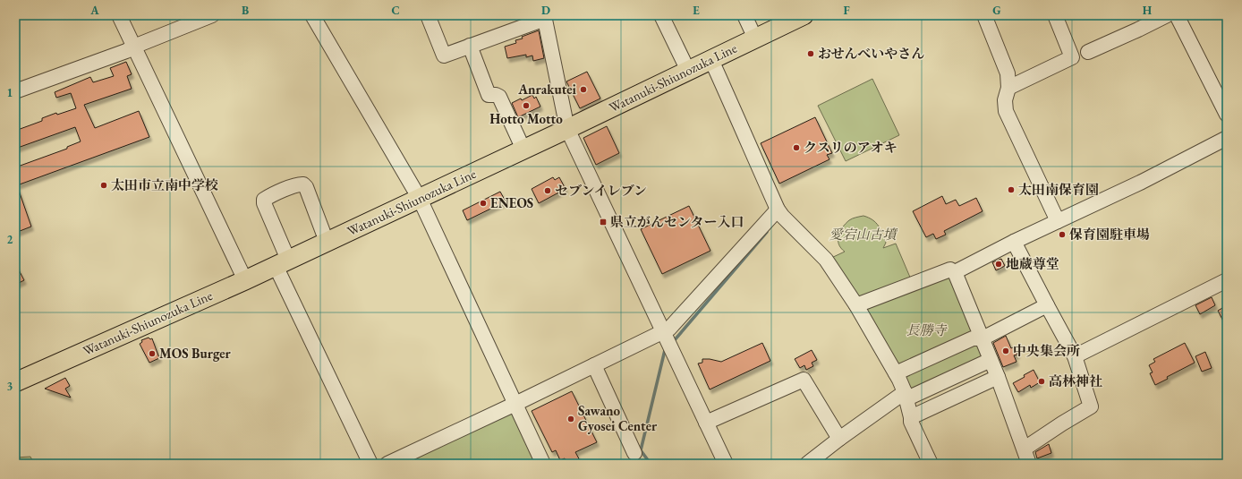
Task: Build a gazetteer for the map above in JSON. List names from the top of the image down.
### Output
{
  "streets": {
    "main road": ["Watanuki-Shiunozuka Line"]
  },
  "parks": ["愛宕山古墳", "長勝寺"],
  "places": {
    "other": [
      "おせんべいやさん",
      "Anrakutei",
      "Hotto Motto",
      "クスリのアオキ",
      "太田市立南中学校",
      "太田南保育園",
      "セブンイレブン",
      "ENEOS",
      "保育園駐車場",
      "地蔵尊堂",
      "中央集会所",
      "MOS Burger",
      "高林神社",
      "Sawano Gyosei Center"
    ],
    "transit": ["県立がんセンター入口"]
  },
  "grid": {
    "columns": [
      "A",
      "B",
      "C",
      "D",
      "E",
      "F",
      "G",
      "H"
    ],
    "rows": ["1", "2", "3"]
  }
}
